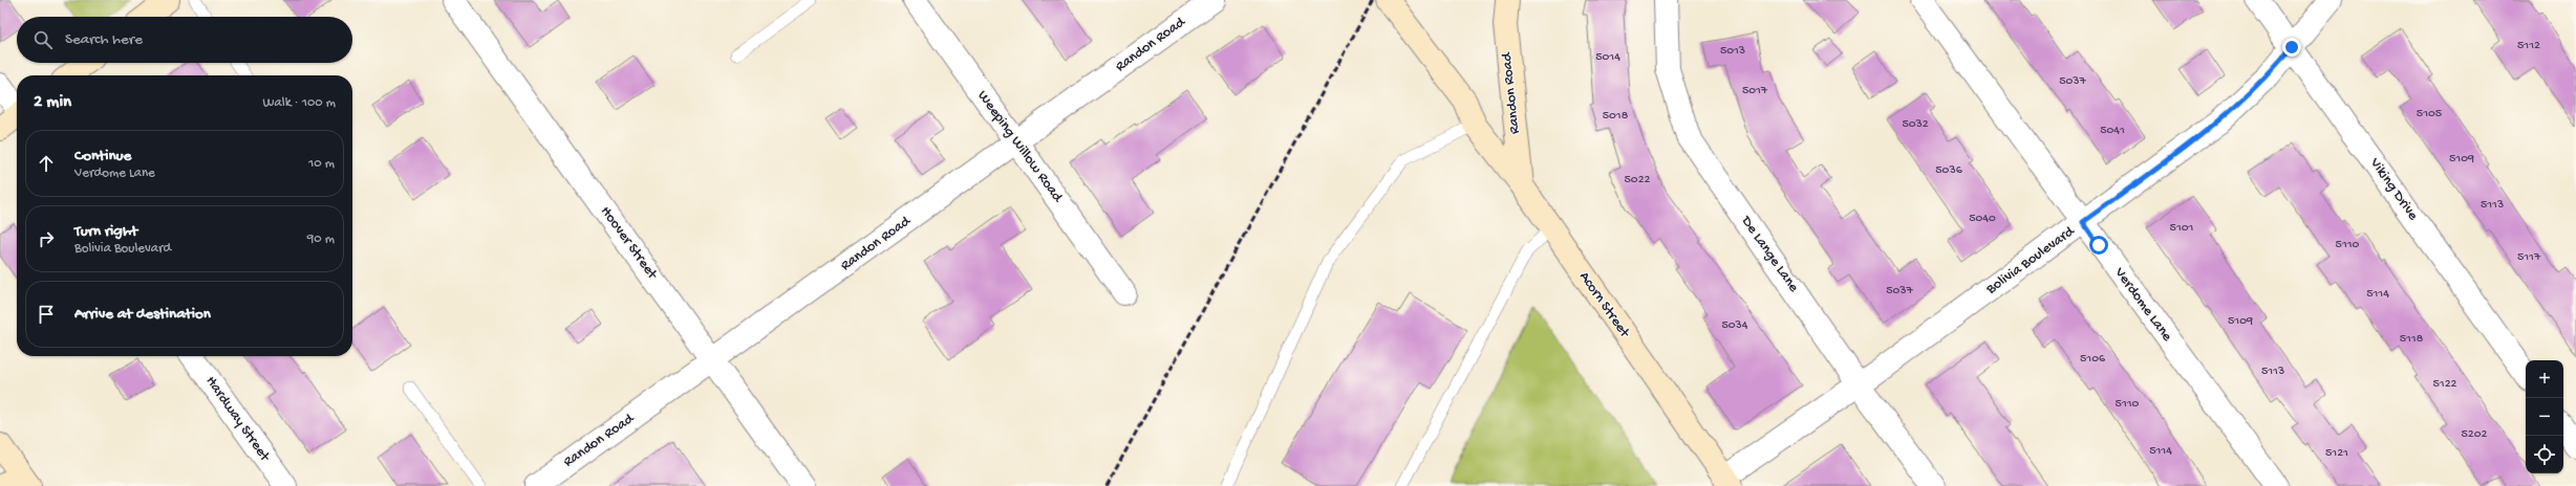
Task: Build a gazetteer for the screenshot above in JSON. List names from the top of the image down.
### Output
{
  "streets": {
    "street": [
      "Randon Road",
      "Weeping Willow Road",
      "Viking Drive",
      "Hoover Street",
      "De Lange Lane",
      "Bolivia Boulevard",
      "Acorn Street",
      "Verdome Lane",
      "Hardway Street"
    ]
  },
  "crossings": [
    ["Randon Road", "Weeping Willow Road"],
    ["Randon Road", "Hoover Street"],
    ["Randon Road", "Acorn Street"],
    ["Viking Drive", "Bolivia Boulevard"],
    ["De Lange Lane", "Bolivia Boulevard"],
    ["Bolivia Boulevard", "Acorn Street"],
    ["Bolivia Boulevard", "Verdome Lane"]
  ],
  "house_numbers": [
    "5112",
    "5013",
    "5014",
    "5037",
    "5017",
    "5105",
    "5018",
    "5032",
    "5041",
    "5109",
    "5036",
    "5022",
    "5113",
    "5040",
    "5101",
    "5110",
    "5117",
    "5037",
    "5114",
    "5109",
    "5034",
    "5118",
    "5106",
    "5113",
    "5122",
    "5110",
    "5202",
    "5114",
    "5121"
  ],
  "page": {
    "search": "Search here",
    "heading": ["2 min", "Walk · 100 m"],
    "list": [
      ["Continue", "Verdome Lane", "10 m"],
      ["Turn right", "Bolivia Boulevard", "90 m"],
      "Arrive at destination"
    ],
    "map_buttons": ["+", "−"]
  }
}
